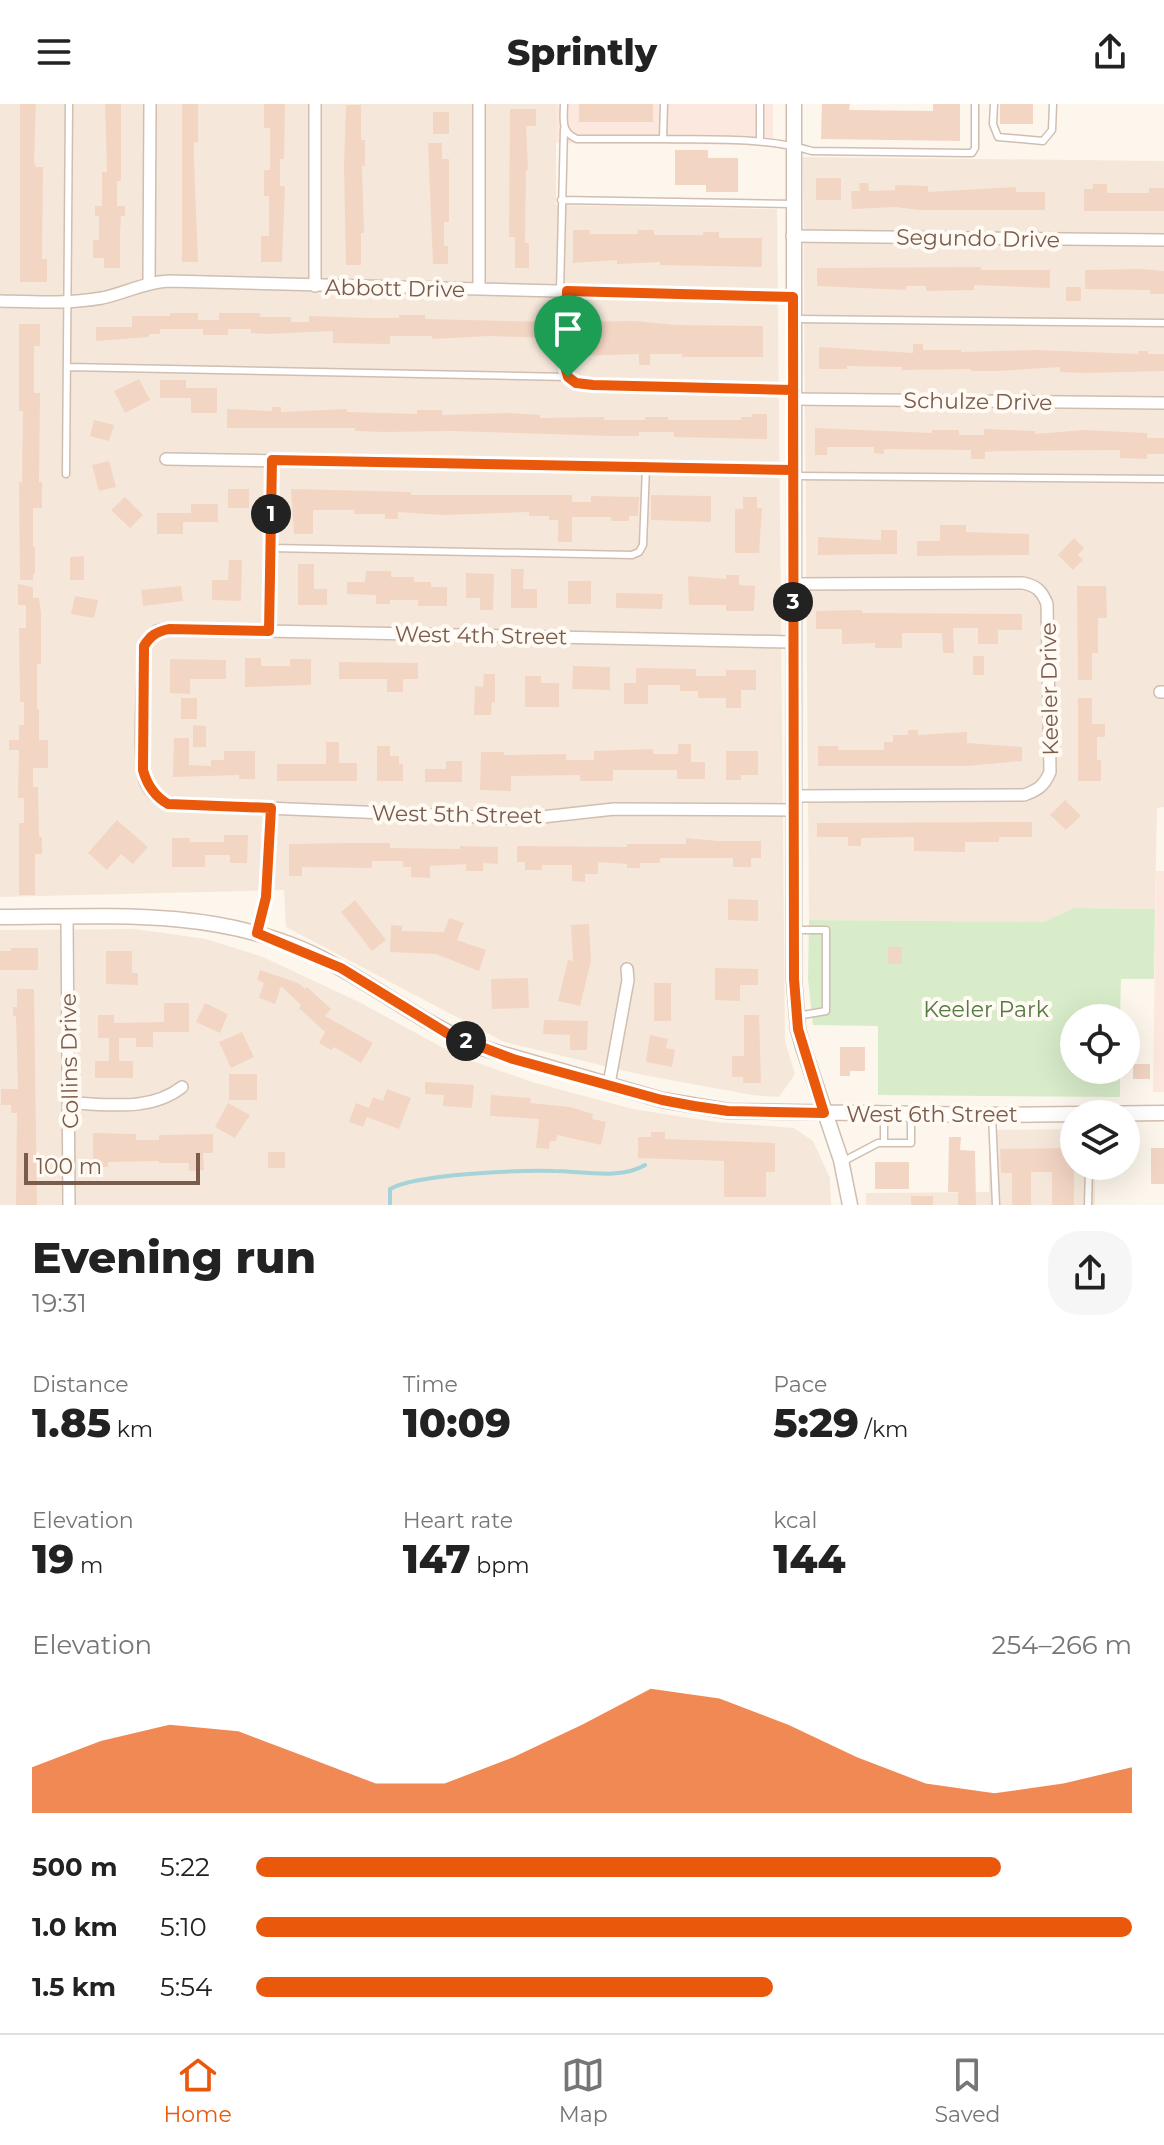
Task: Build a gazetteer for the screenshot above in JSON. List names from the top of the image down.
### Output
{
  "streets": {
    "street": [
      "Segundo Drive",
      "Abbott Drive",
      "Schulze Drive",
      "West 4th Street",
      "Keeler Drive",
      "West 5th Street",
      "Collins Drive",
      "West 6th Street"
    ]
  },
  "crossings": [
    ["West 4th Street", "West 5th Street"],
    ["Keeler Drive", "West 5th Street"]
  ],
  "parks": ["Keeler Park"],
  "scale_bar": "100 m",
  "page": {
    "header": "Sprintly",
    "pins": ["1", "3", "2"],
    "scale": "100 m",
    "heading": ["Evening run", "19:31"],
    "stats": [
      ["Distance", "1.85 km"],
      ["Time", "10:09"],
      ["Pace", "5:29 /km"],
      ["Elevation", "19 m"],
      ["Heart rate", "147 bpm"],
      ["kcal", "144"]
    ],
    "chart": ["Elevation", "254–266 m"],
    "list": [
      {
        "name": "500 m",
        "note": "5:22"
      },
      {
        "name": "1.0 km",
        "note": "5:10"
      },
      {
        "name": "1.5 km",
        "note": "5:54"
      }
    ],
    "tabs": ["Home", "Map", "Saved"]
  }
}
